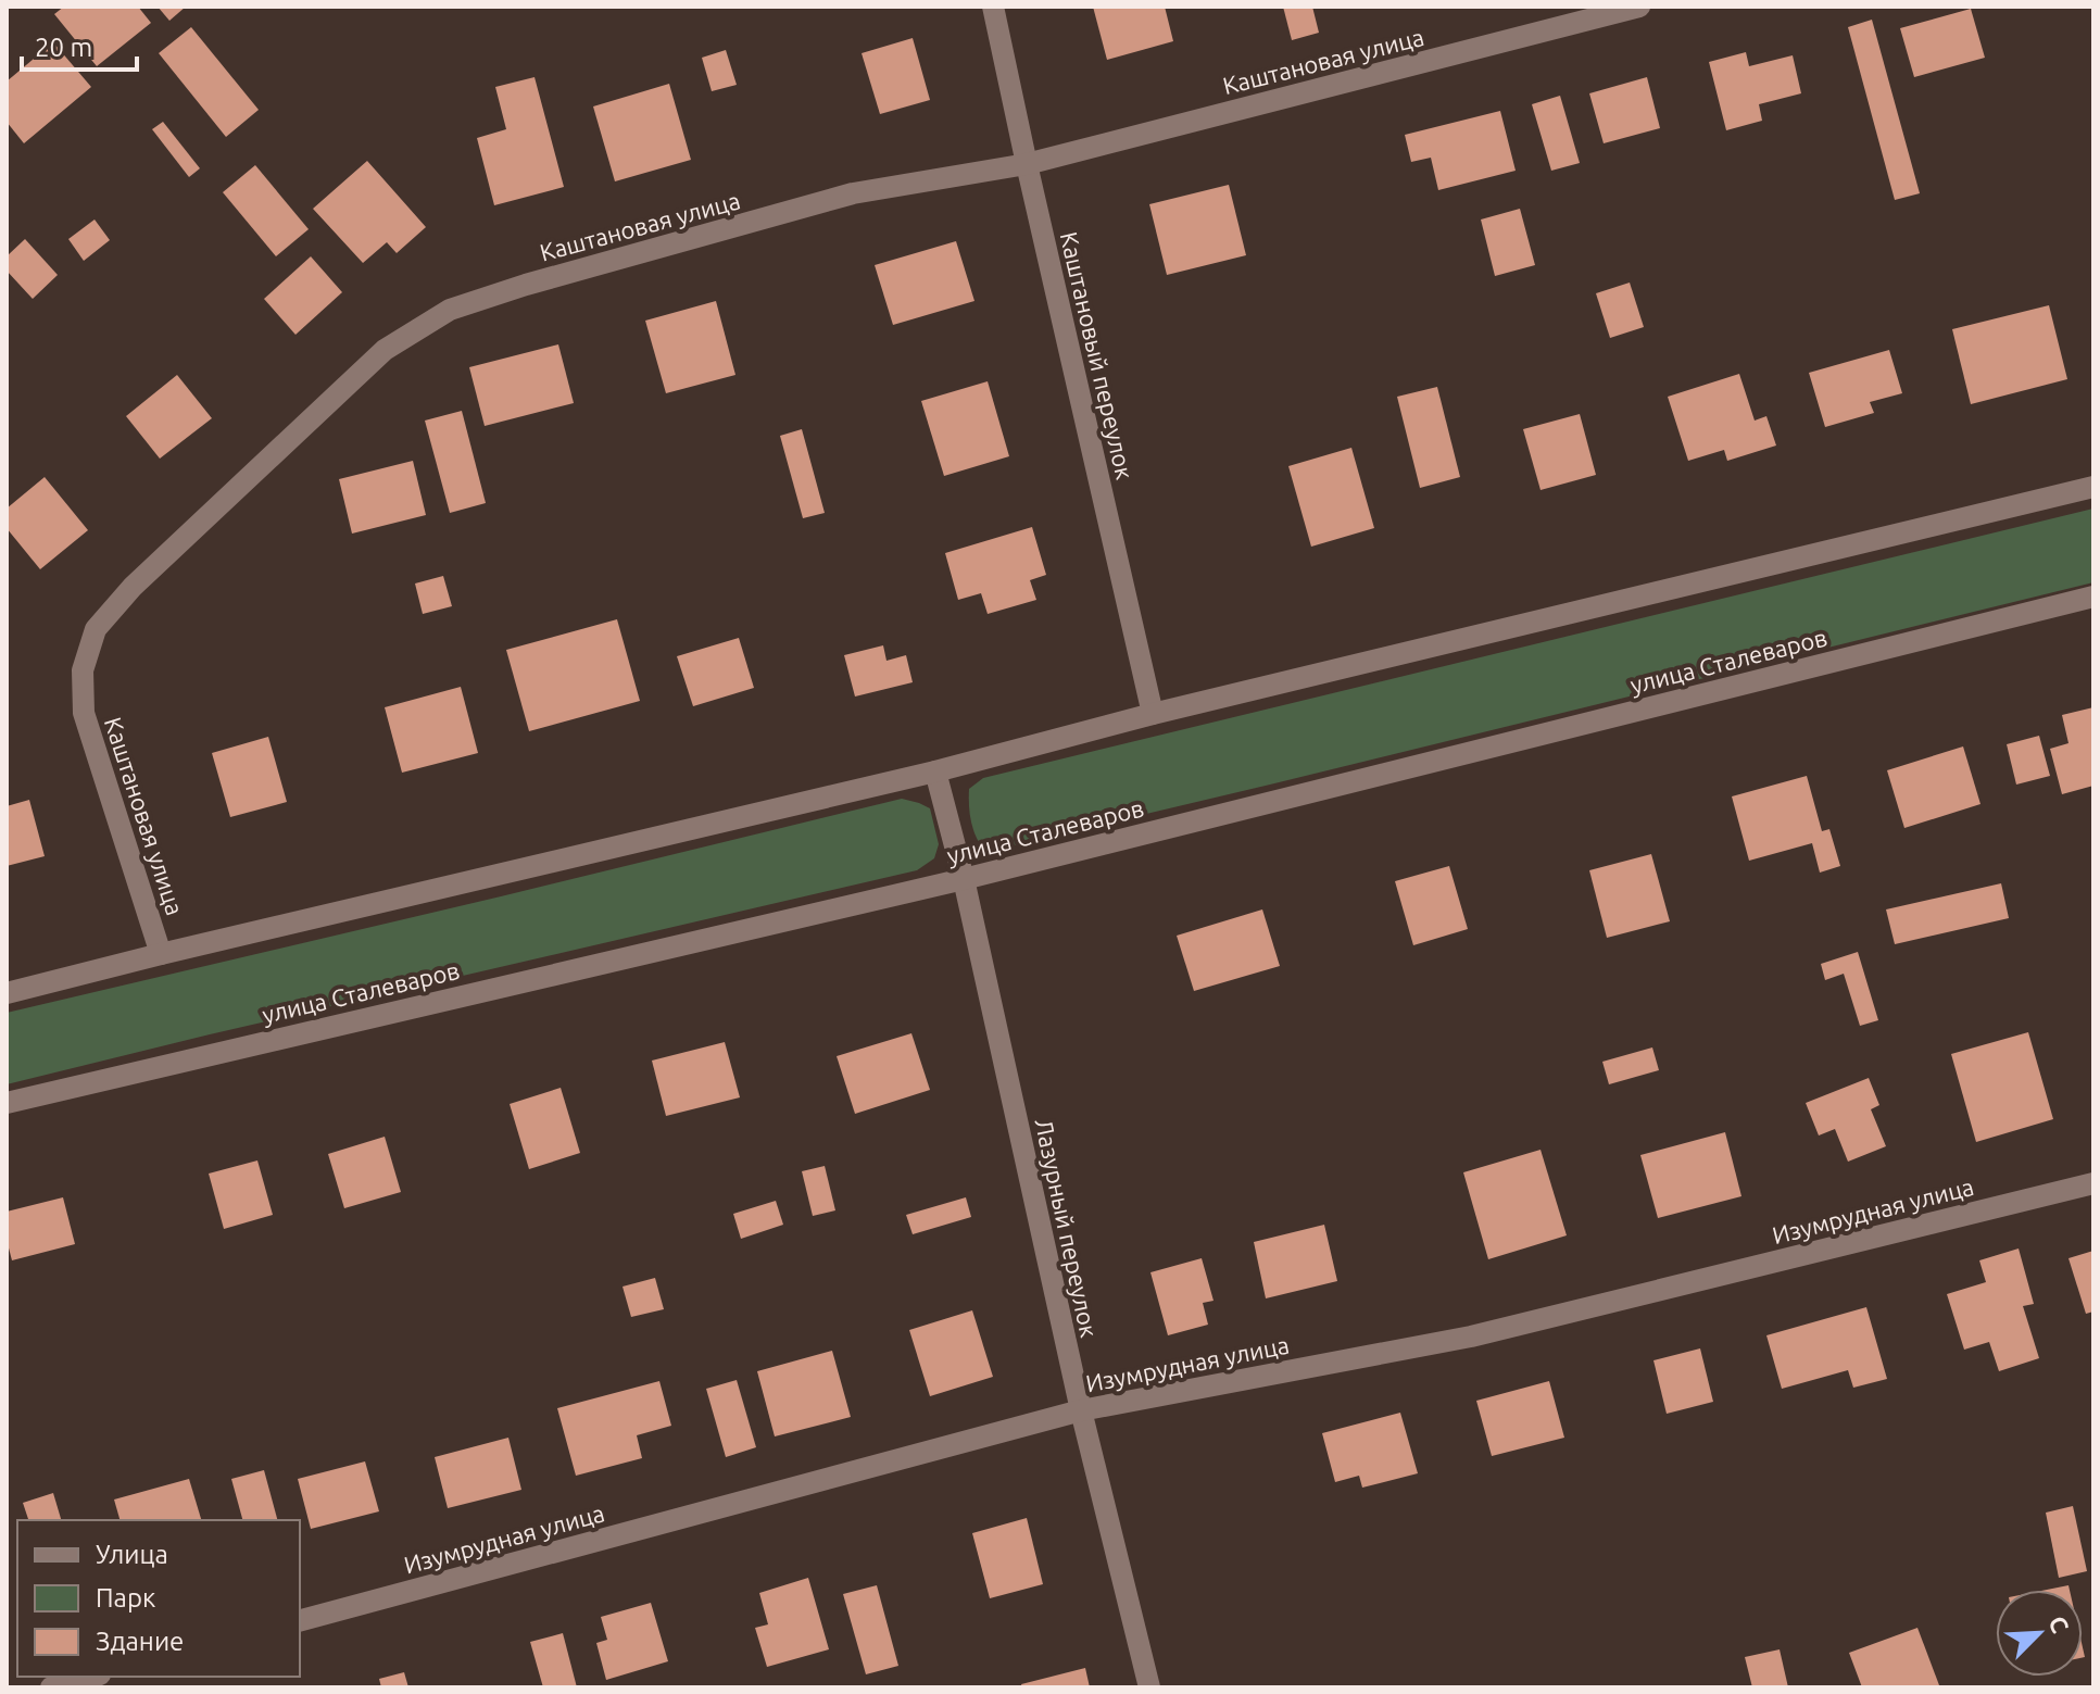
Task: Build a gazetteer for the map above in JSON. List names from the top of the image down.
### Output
{
  "streets": {
    "street": [
      "Каштановая улица",
      "Каштановый переулок",
      "улица Сталеваров",
      "Изумрудная улица",
      "Лазурный переулок"
    ]
  },
  "crossings": [
    ["Каштановая улица", "Каштановый переулок"],
    ["улица Сталеваров", "Лазурный переулок"],
    ["Изумрудная улица", "Лазурный переулок"]
  ],
  "legend": ["Улица", "Парк", "Здание"],
  "scale_bar": "20 m",
  "north": "top right"
}
